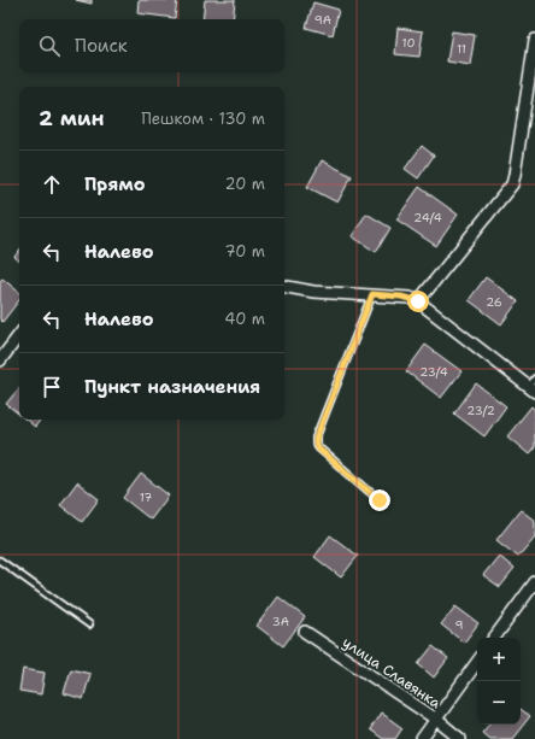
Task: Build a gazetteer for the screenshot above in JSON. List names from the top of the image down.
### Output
{
  "streets": {
    "street": ["улица Славянка"]
  },
  "house_numbers": [
    "9А",
    "10",
    "11",
    "24/4",
    "26",
    "23/4",
    "23/2",
    "17",
    "3А",
    "9"
  ],
  "page": {
    "search": "Поиск",
    "heading": ["2 мин", "Пешком · 130 m"],
    "list": [
      ["Прямо", "20 m"],
      ["Налево", "70 m"],
      ["Налево", "40 m"],
      "Пункт назначения"
    ],
    "map_buttons": ["+", "−"]
  }
}
